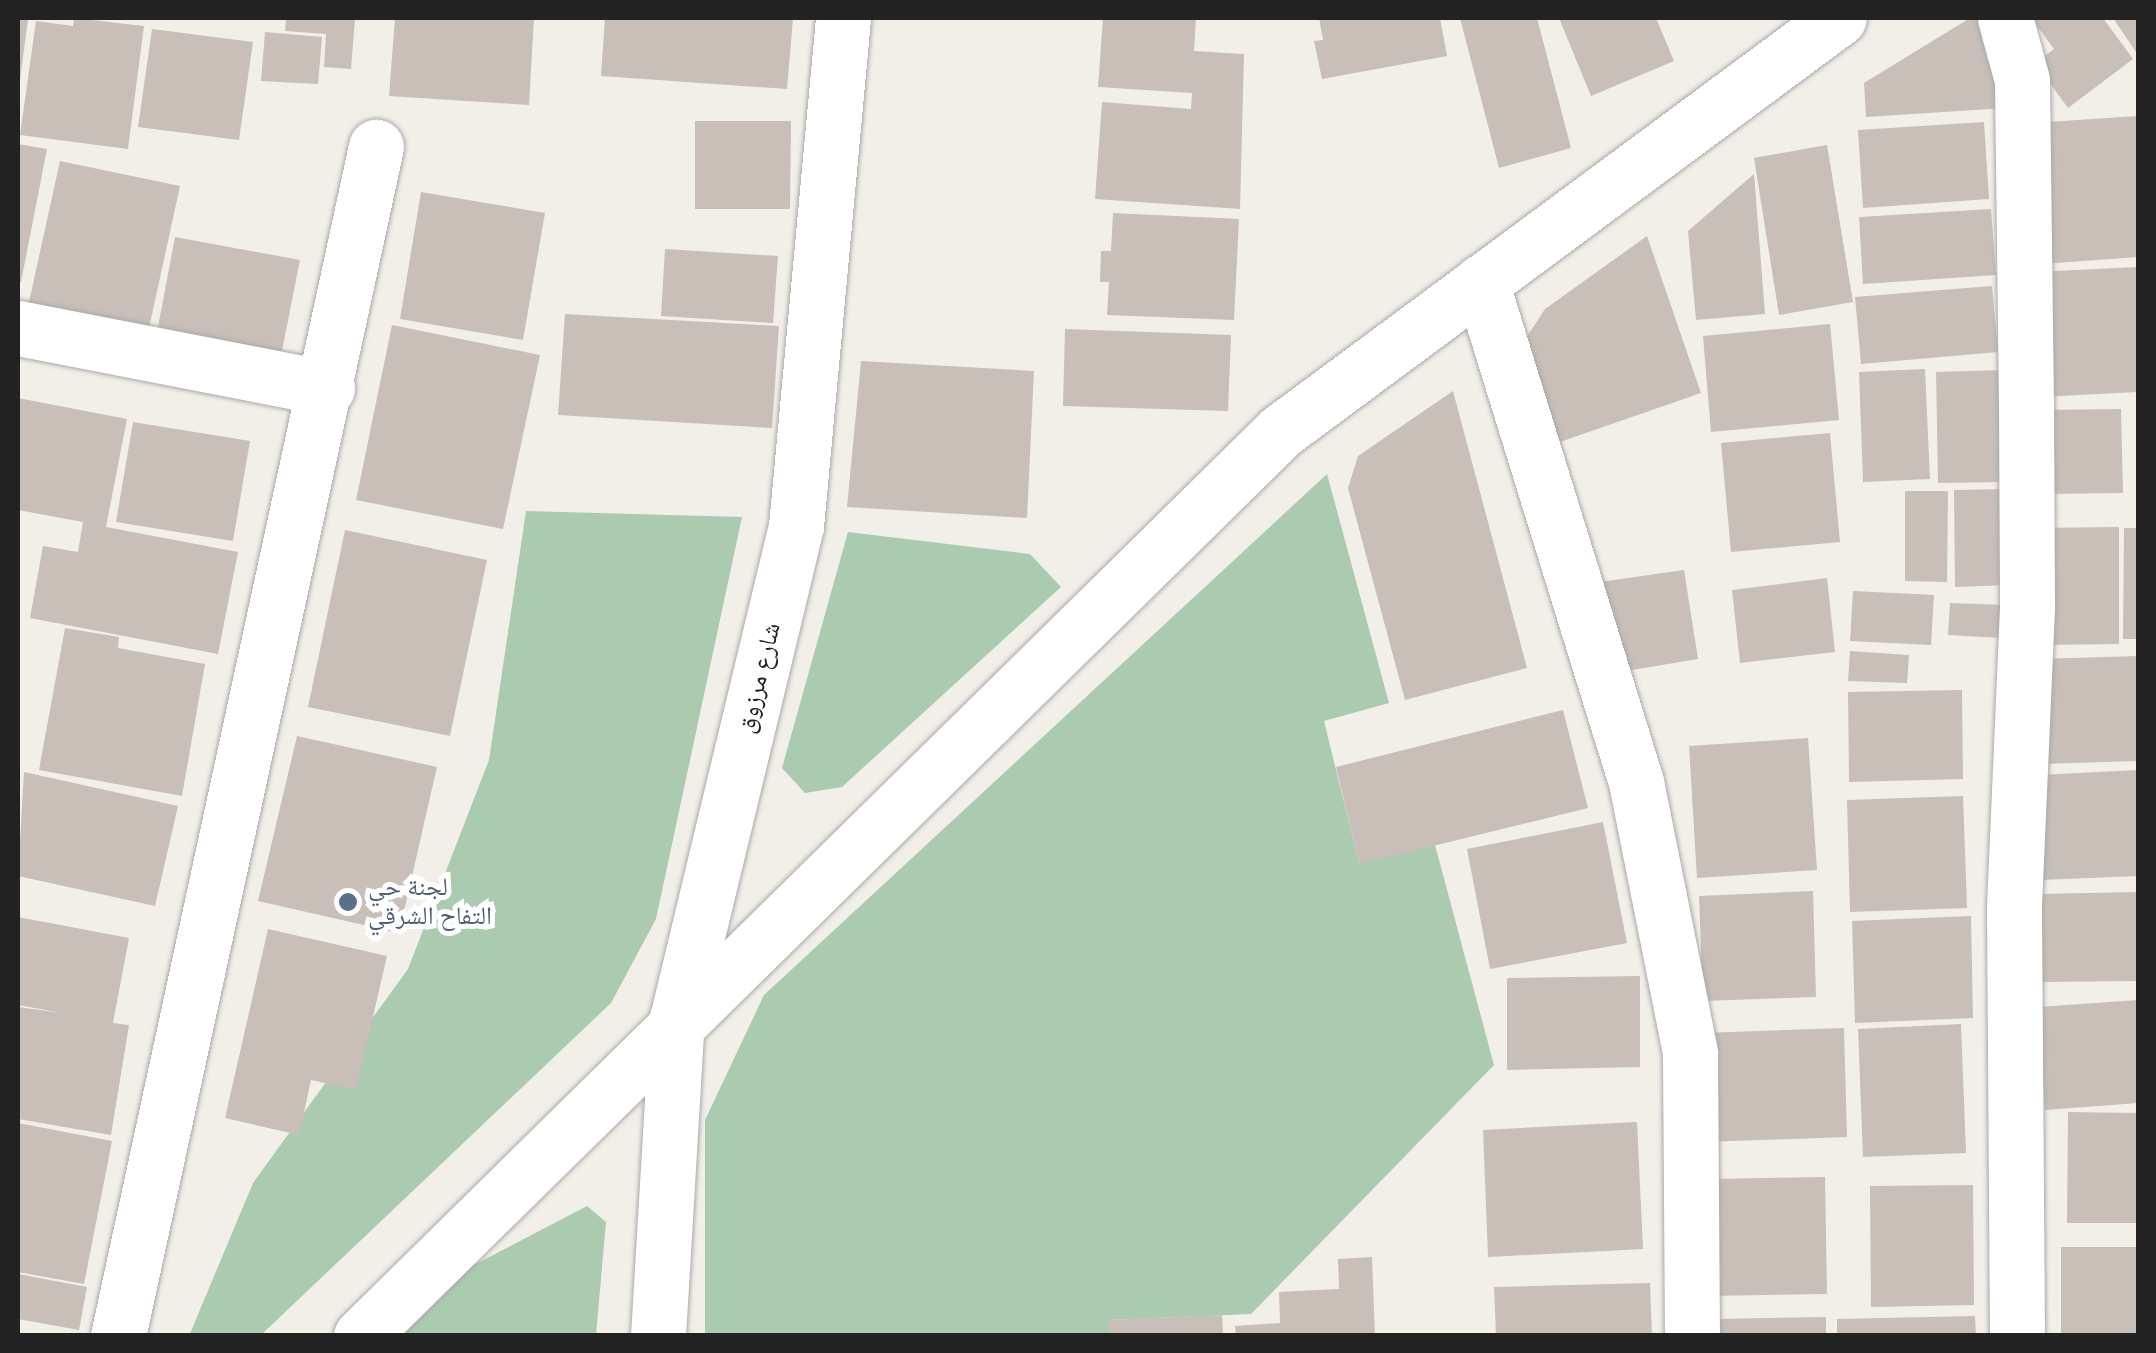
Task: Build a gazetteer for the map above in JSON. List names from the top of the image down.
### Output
{
  "streets": {
    "street": ["شارع مرزوق"]
  },
  "places": ["لجنة حي التفاح الشرقي"]
}
